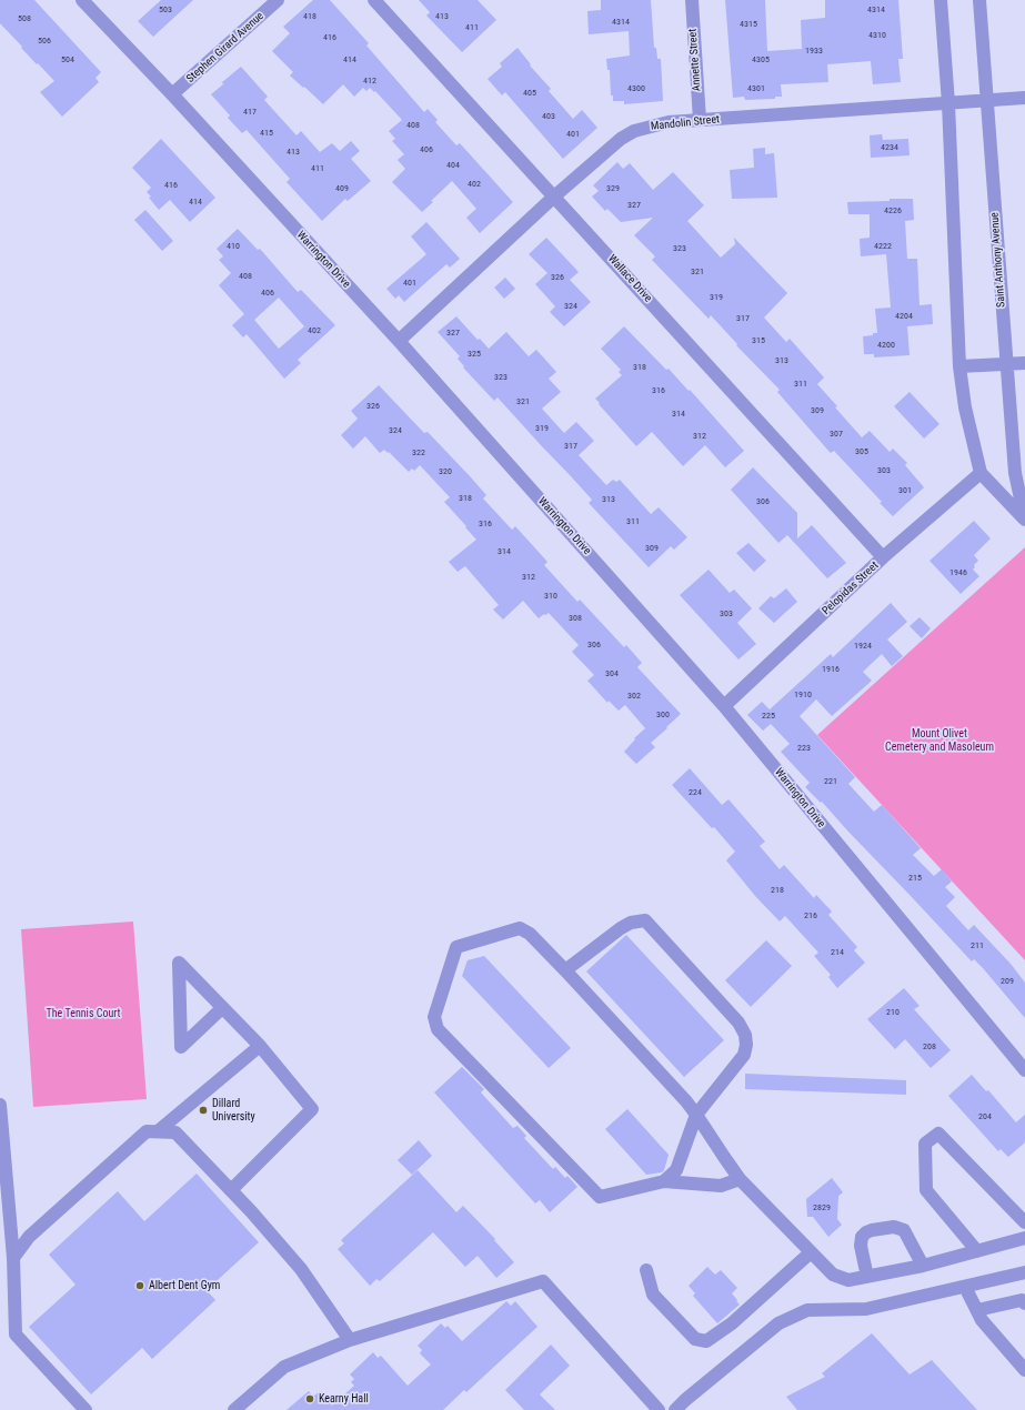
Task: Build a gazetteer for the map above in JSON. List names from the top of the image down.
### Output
{
  "streets": {
    "street": [
      "Stephen Girard Avenue",
      "Annette Street",
      "Mandolin Street",
      "Warrington Drive",
      "Saint Anthony Avenue",
      "Wallace Drive",
      "Pelopidas Street"
    ]
  },
  "crossings": [
    ["Stephen Girard Avenue", "Warrington Drive"],
    ["Annette Street", "Mandolin Street"],
    ["Mandolin Street", "Warrington Drive"],
    ["Mandolin Street", "Saint Anthony Avenue"],
    ["Mandolin Street", "Wallace Drive"],
    ["Warrington Drive", "Pelopidas Street"],
    ["Wallace Drive", "Pelopidas Street"]
  ],
  "parks": ["Mount Olivet Cemetery and Masoleum", "The Tennis Court"],
  "places": ["Dillard University", "Albert Dent Gym", "Kearny Hall"],
  "house_numbers": [
    "503",
    "4314",
    "418",
    "413",
    "508",
    "4314",
    "4315",
    "411",
    "4310",
    "416",
    "506",
    "1933",
    "504",
    "414",
    "4305",
    "412",
    "4300",
    "4301",
    "405",
    "417",
    "403",
    "408",
    "415",
    "401",
    "4234",
    "406",
    "413",
    "404",
    "411",
    "402",
    "416",
    "409",
    "329",
    "414",
    "327",
    "4226",
    "410",
    "4222",
    "323",
    "321",
    "408",
    "326",
    "401",
    "406",
    "319",
    "324",
    "4204",
    "317",
    "402",
    "327",
    "315",
    "4200",
    "325",
    "313",
    "318",
    "323",
    "311",
    "316",
    "321",
    "326",
    "309",
    "314",
    "319",
    "324",
    "307",
    "312",
    "317",
    "305",
    "322",
    "303",
    "320",
    "301",
    "318",
    "313",
    "306",
    "311",
    "316",
    "309",
    "314",
    "1946",
    "312",
    "310",
    "303",
    "308",
    "306",
    "1924",
    "1916",
    "304",
    "1910",
    "302",
    "300",
    "225",
    "223",
    "221",
    "224",
    "215",
    "218",
    "216",
    "211",
    "214",
    "209",
    "210",
    "208",
    "204",
    "2829"
  ]
}
